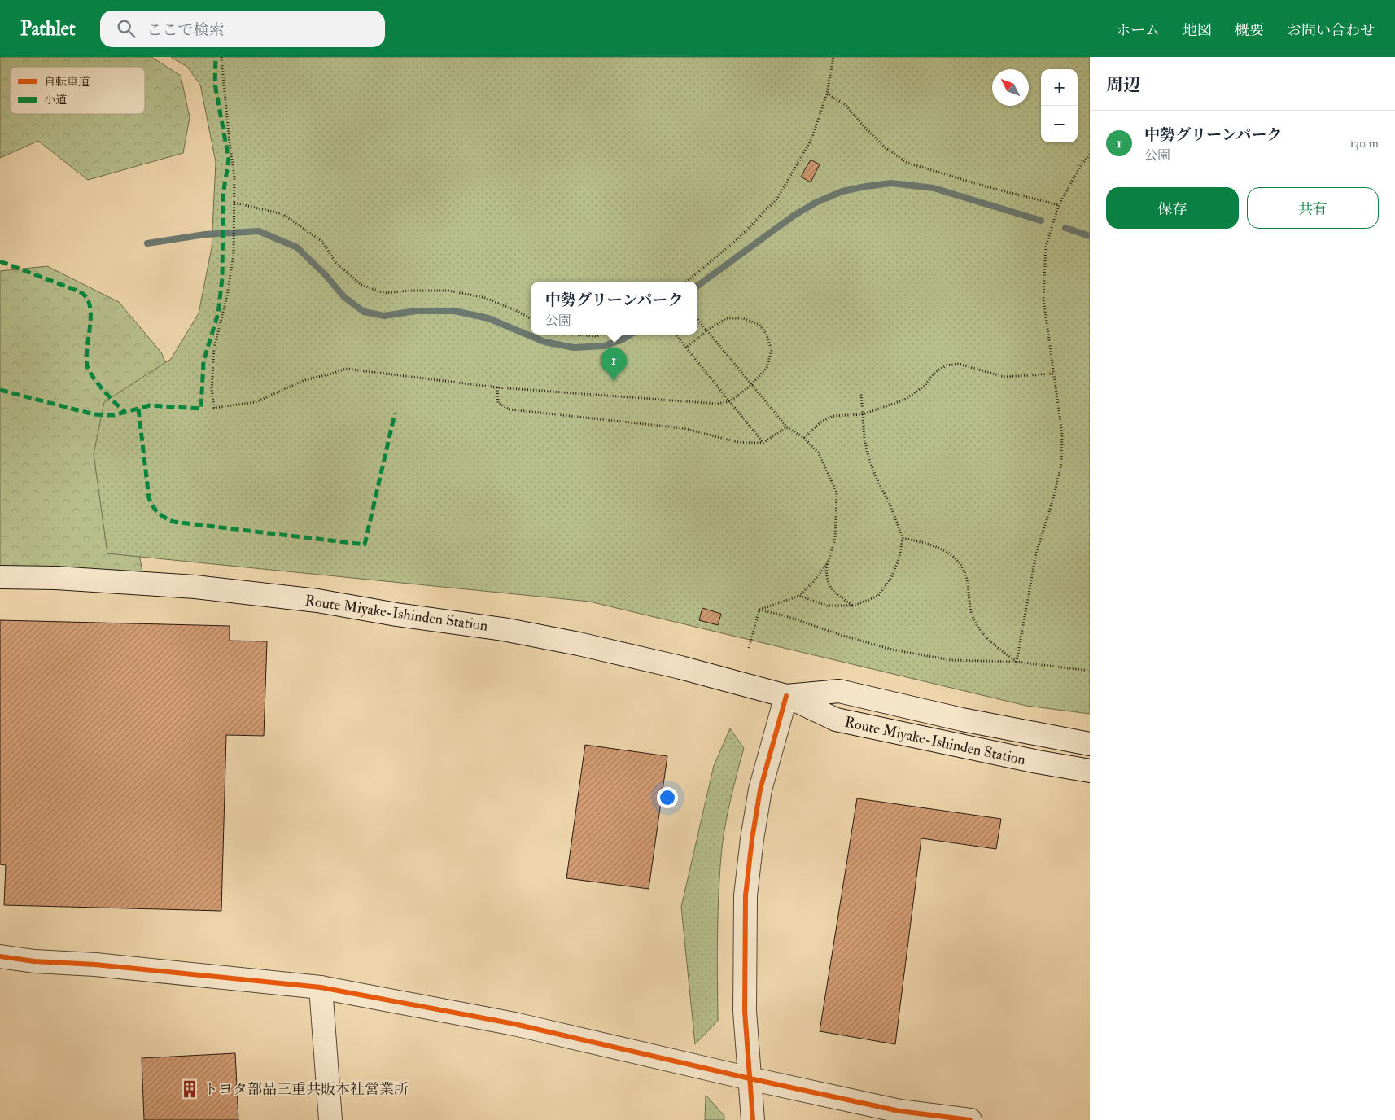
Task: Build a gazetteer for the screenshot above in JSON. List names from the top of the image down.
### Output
{
  "streets": {
    "street": ["Route Miyake-Ishinden Station"]
  },
  "places": {
    "building": ["トヨタ部品三重共販本社営業所"]
  },
  "legend": ["自転車道", "小道"],
  "north": "top left",
  "page": {
    "header": "Pathlet",
    "search": "ここで検索",
    "nav": [
      "ホーム",
      "地図",
      "概要",
      "お問い合わせ"
    ],
    "heading": "周辺",
    "map_buttons": ["+", "−"],
    "list": [
      {
        "mark": "1",
        "name": "中勢グリーンパーク",
        "note": "公園",
        "value": "130 m"
      }
    ],
    "buttons": ["保存", "共有"],
    "popup": ["中勢グリーンパーク", "公園"],
    "pins": "1"
  }
}
